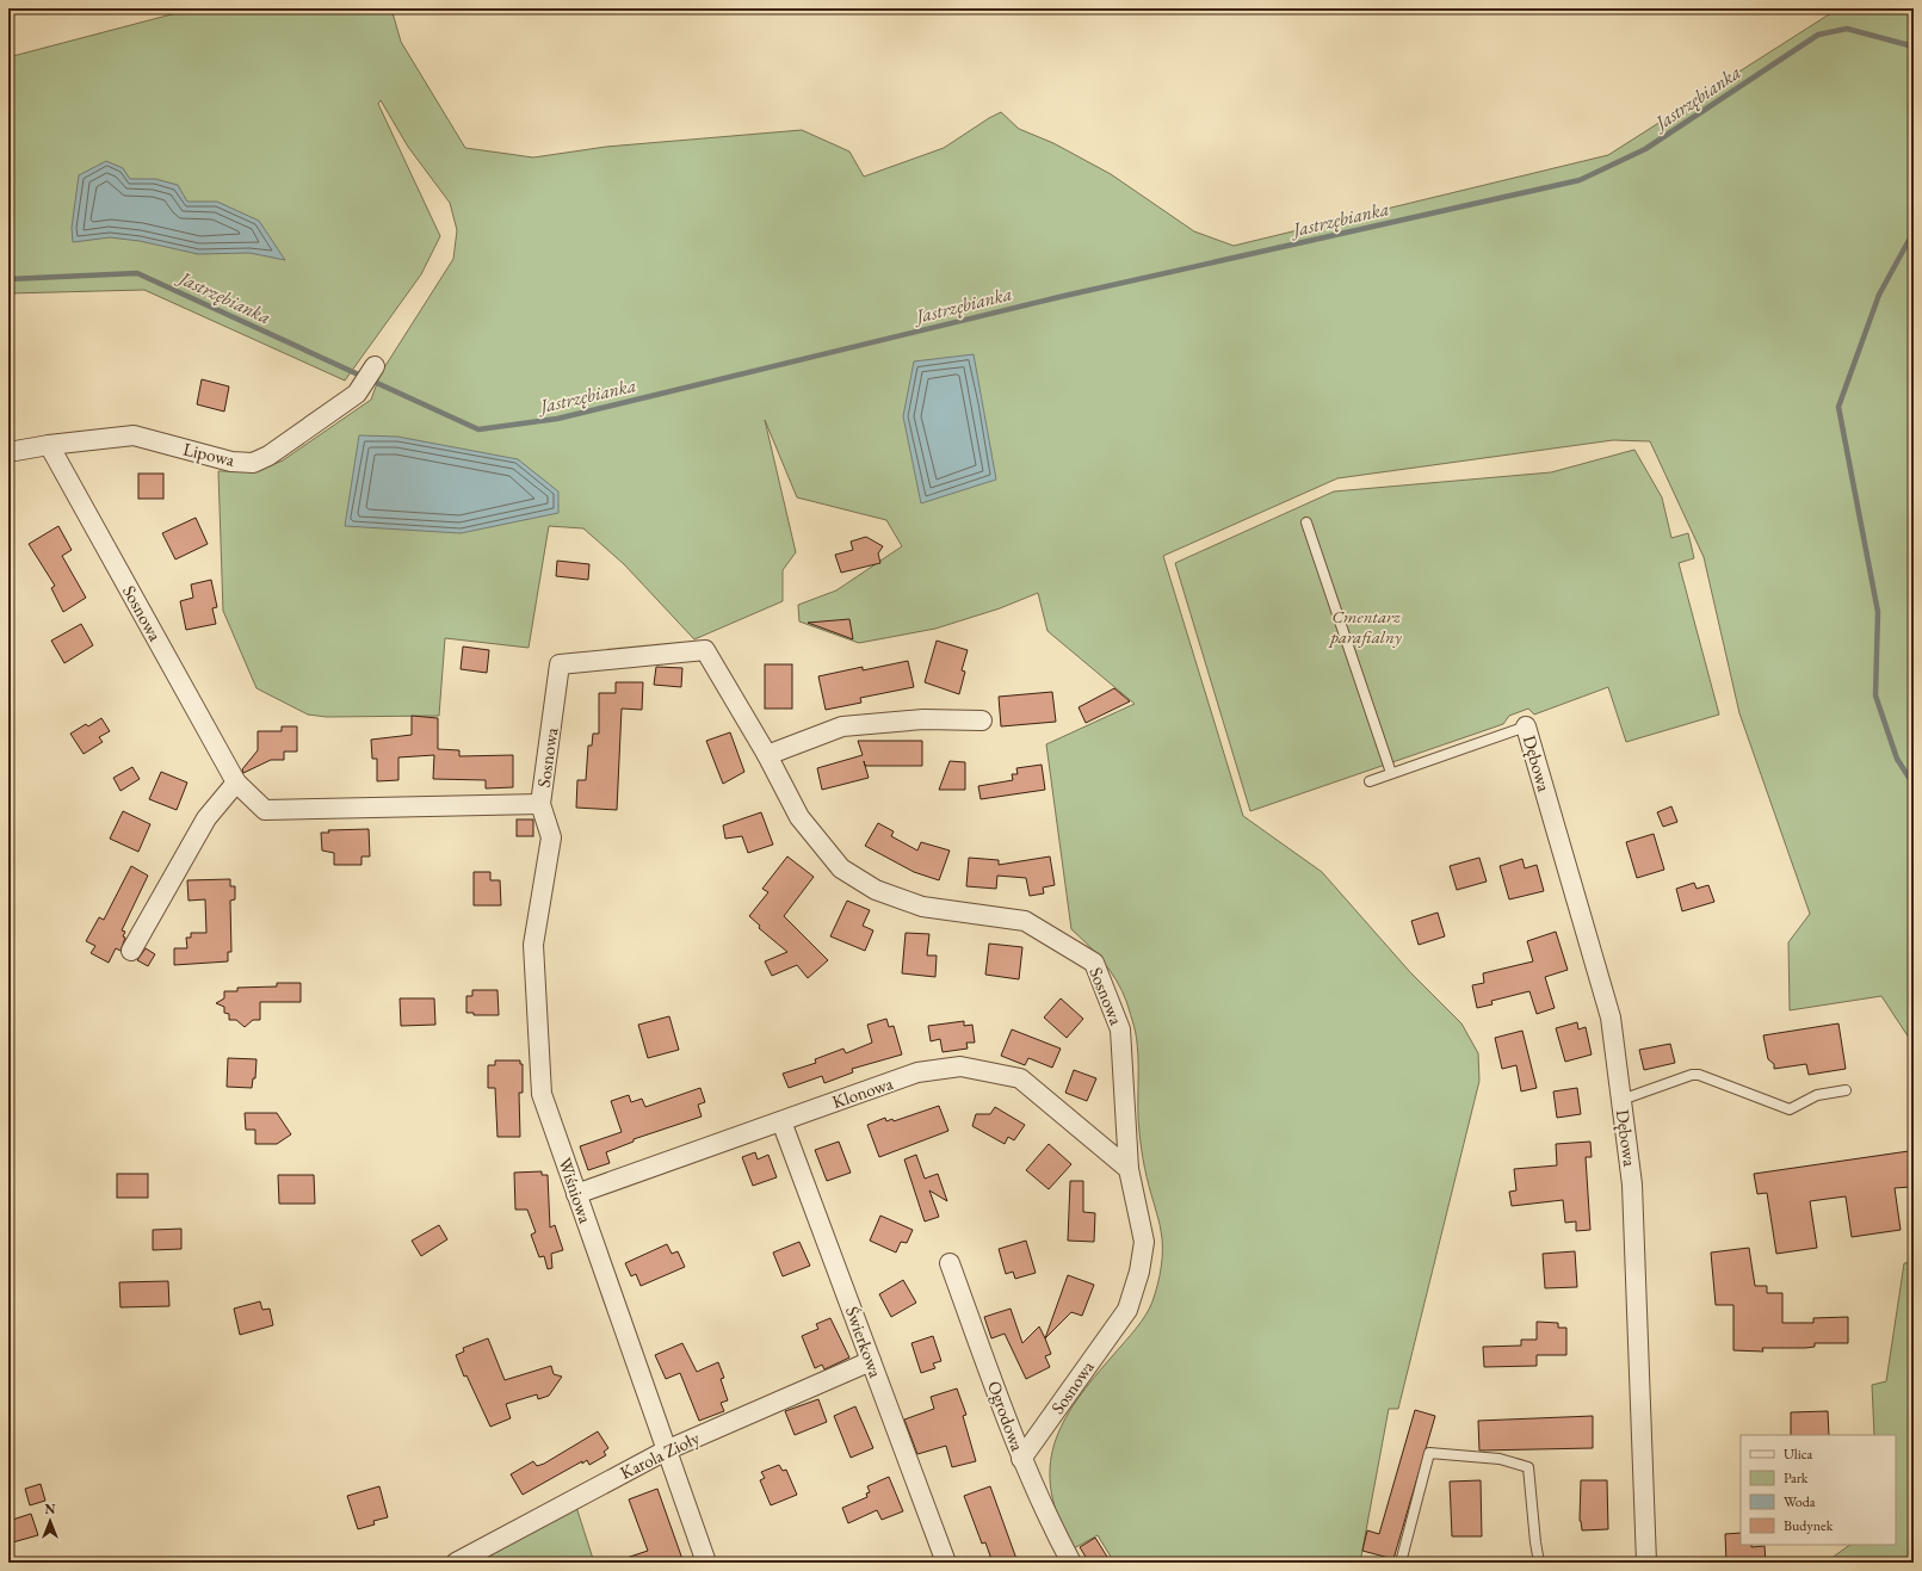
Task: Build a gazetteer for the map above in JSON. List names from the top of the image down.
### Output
{
  "streets": {
    "street": [
      "Lipowa",
      "Sosnowa",
      "Dębowa",
      "Klonowa",
      "Wiśniowa",
      "Świerkowa",
      "Ogrodowa",
      "Karola Zioły"
    ]
  },
  "crossings": [
    ["Lipowa", "Sosnowa"],
    ["Sosnowa", "Klonowa"],
    ["Sosnowa", "Wiśniowa"],
    ["Sosnowa", "Ogrodowa"],
    ["Klonowa", "Wiśniowa"],
    ["Klonowa", "Świerkowa"],
    ["Wiśniowa", "Karola Zioły"],
    ["Świerkowa", "Karola Zioły"]
  ],
  "water": ["Jastrzębianka"],
  "parks": ["Cmentarz parafialny"],
  "legend": [
    "Ulica",
    "Park",
    "Woda",
    "Budynek"
  ],
  "north": "top"
}
